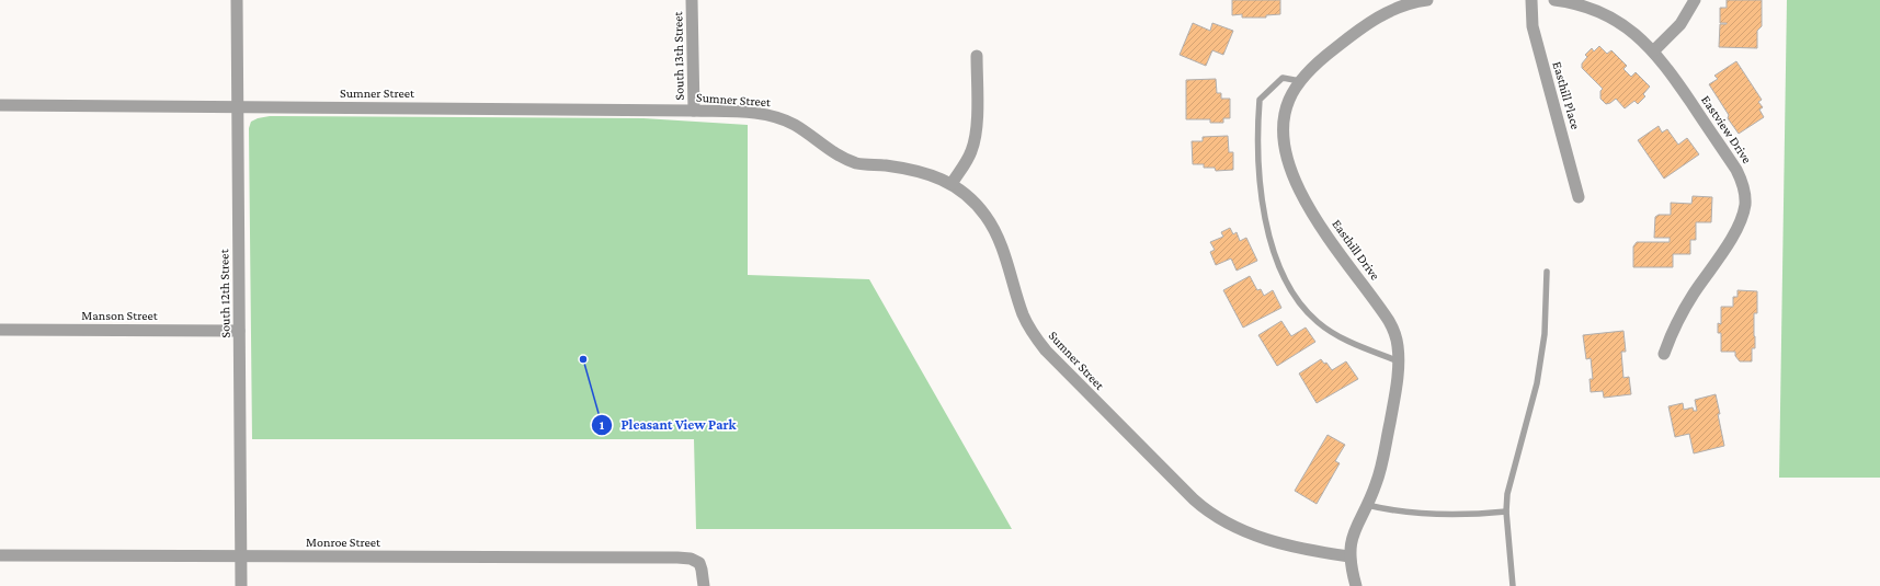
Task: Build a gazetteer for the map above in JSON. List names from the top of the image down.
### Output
{
  "streets": {
    "street": [
      "South 13th Street",
      "Sumner Street",
      "Easthill Place",
      "Eastview Drive",
      "Easthill Drive",
      "South 12th Street",
      "Manson Street",
      "Monroe Street"
    ]
  },
  "crossings": [
    ["South 13th Street", "Sumner Street"],
    ["Sumner Street", "Easthill Drive"],
    ["Sumner Street", "South 12th Street"],
    ["South 12th Street", "Manson Street"],
    ["South 12th Street", "Monroe Street"]
  ],
  "places": ["Pleasant View Park"]
}
